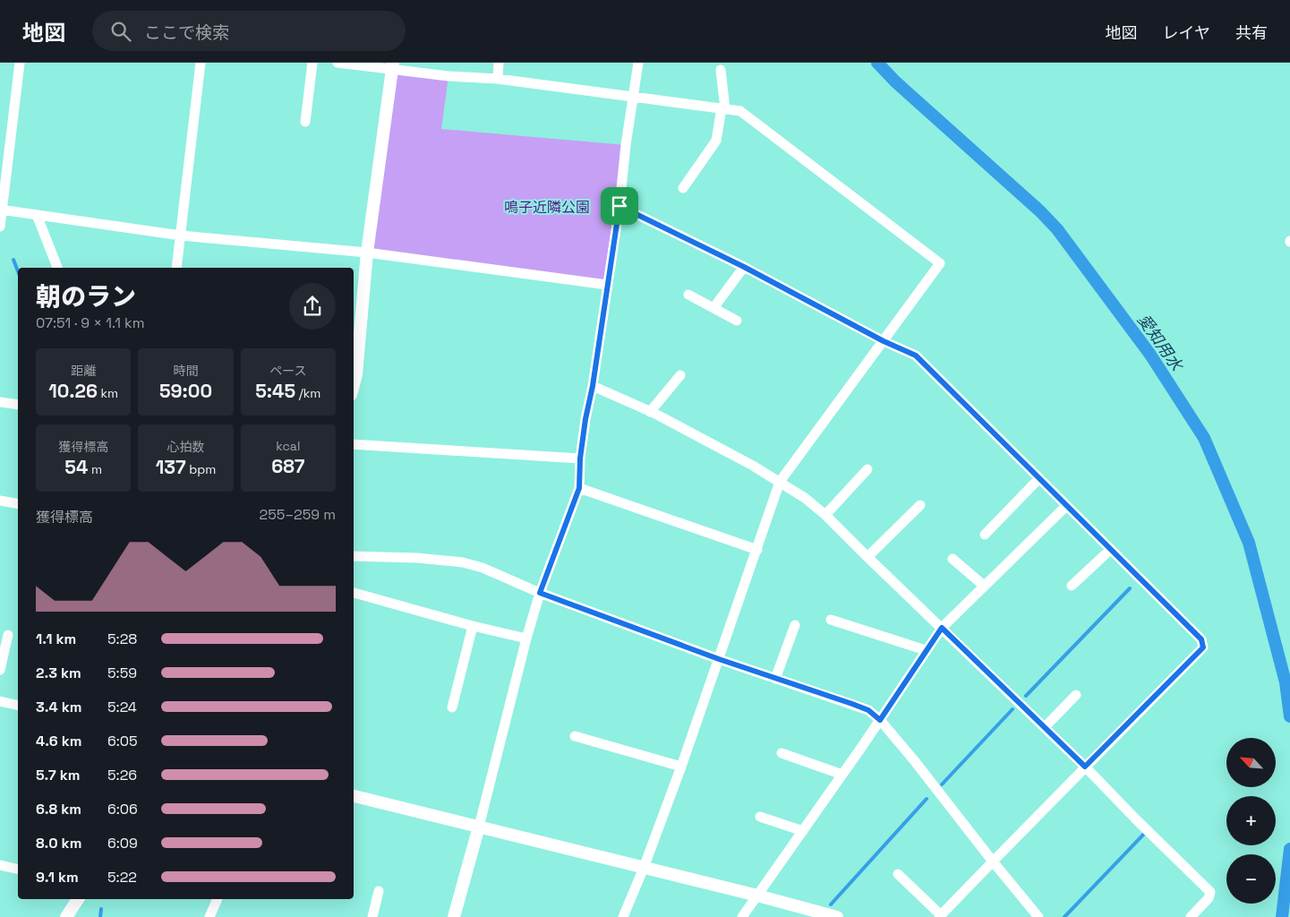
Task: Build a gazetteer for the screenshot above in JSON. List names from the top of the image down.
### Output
{
  "water": ["愛知用水"],
  "parks": ["鳴子近隣公園"],
  "north": "top left",
  "page": {
    "header": "地図",
    "search": "ここで検索",
    "nav": ["地図", "レイヤ", "共有"],
    "heading": ["朝のラン", "07:51 · 9 × 1.1 km"],
    "stats": [
      ["距離", "10.26 km"],
      ["時間", "59:00"],
      ["ペース", "5:45 /km"],
      ["獲得標高", "54 m"],
      ["心拍数", "137 bpm"],
      ["kcal", "687"]
    ],
    "chart": ["獲得標高", "255–259 m"],
    "list": [
      {
        "name": "1.1 km",
        "note": "5:28"
      },
      {
        "name": "2.3 km",
        "note": "5:59"
      },
      {
        "name": "3.4 km",
        "note": "5:24"
      },
      {
        "name": "4.6 km",
        "note": "6:05"
      },
      {
        "name": "5.7 km",
        "note": "5:26"
      },
      {
        "name": "6.8 km",
        "note": "6:06"
      },
      {
        "name": "8.0 km",
        "note": "6:09"
      },
      {
        "name": "9.1 km",
        "note": "5:22"
      }
    ],
    "map_buttons": ["+", "−"]
  }
}
